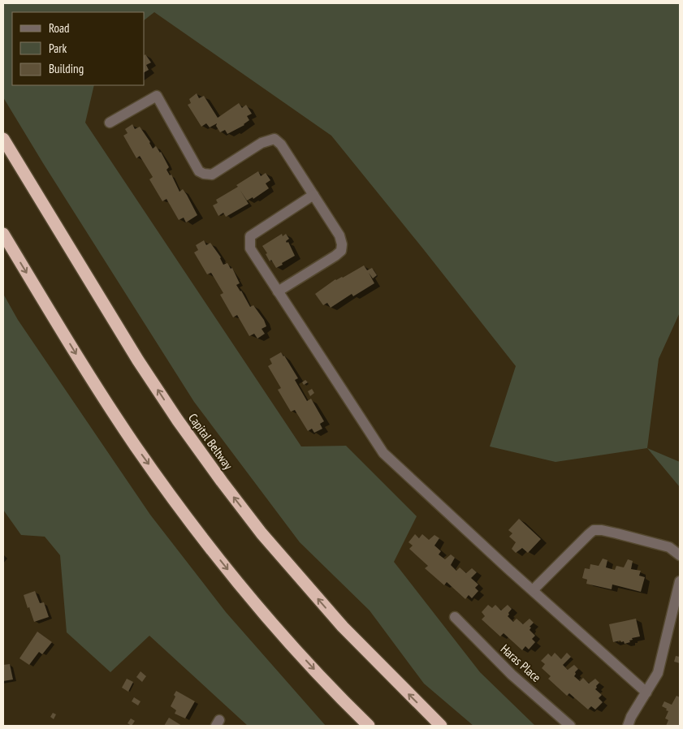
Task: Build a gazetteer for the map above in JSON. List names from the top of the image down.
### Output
{
  "streets": {
    "highway": ["Capital Beltway"],
    "street": ["Haras Place"]
  },
  "legend": ["Road", "Park", "Building"]
}
